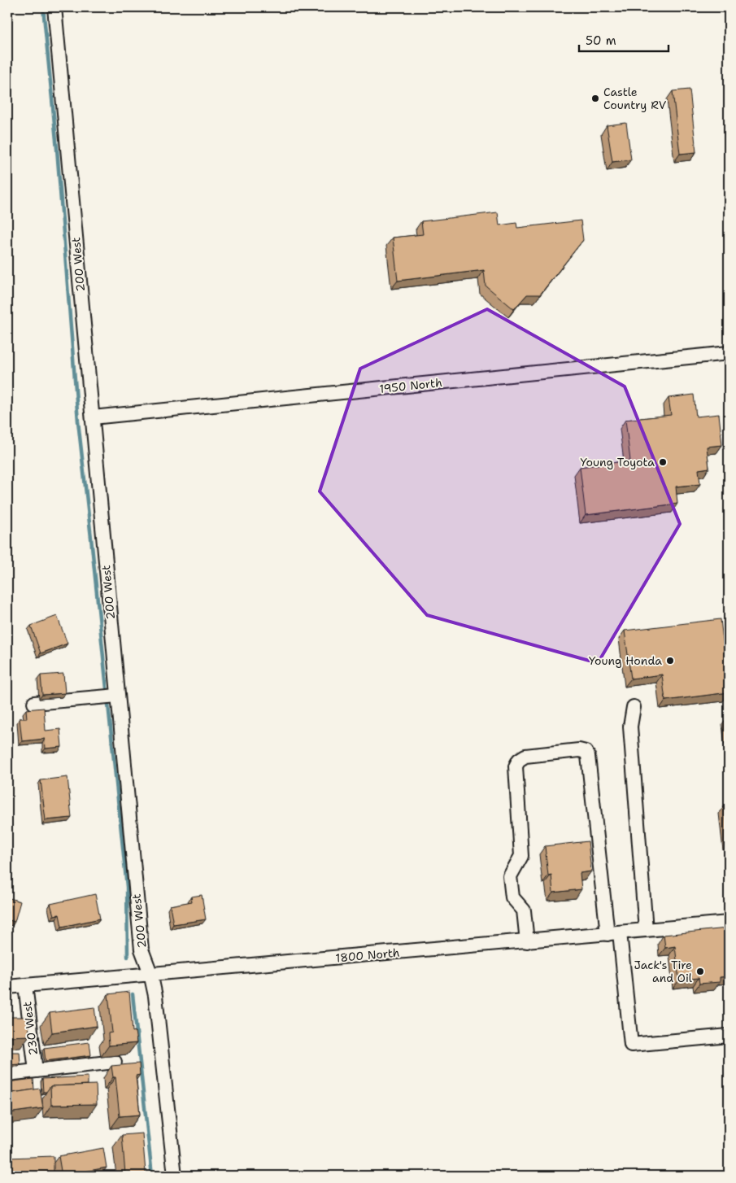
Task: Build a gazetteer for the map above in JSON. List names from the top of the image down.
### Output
{
  "streets": {
    "street": [
      "200 West",
      "1950 North",
      "1800 North",
      "230 West"
    ]
  },
  "crossings": [
    ["200 West", "1950 North"],
    ["200 West", "1800 North"],
    ["1800 North", "230 West"]
  ],
  "places": [
    "Castle Country RV",
    "Young Toyota",
    "Young Honda",
    "Jack's Tire and Oil"
  ],
  "scale_bar": "50 m"
}
